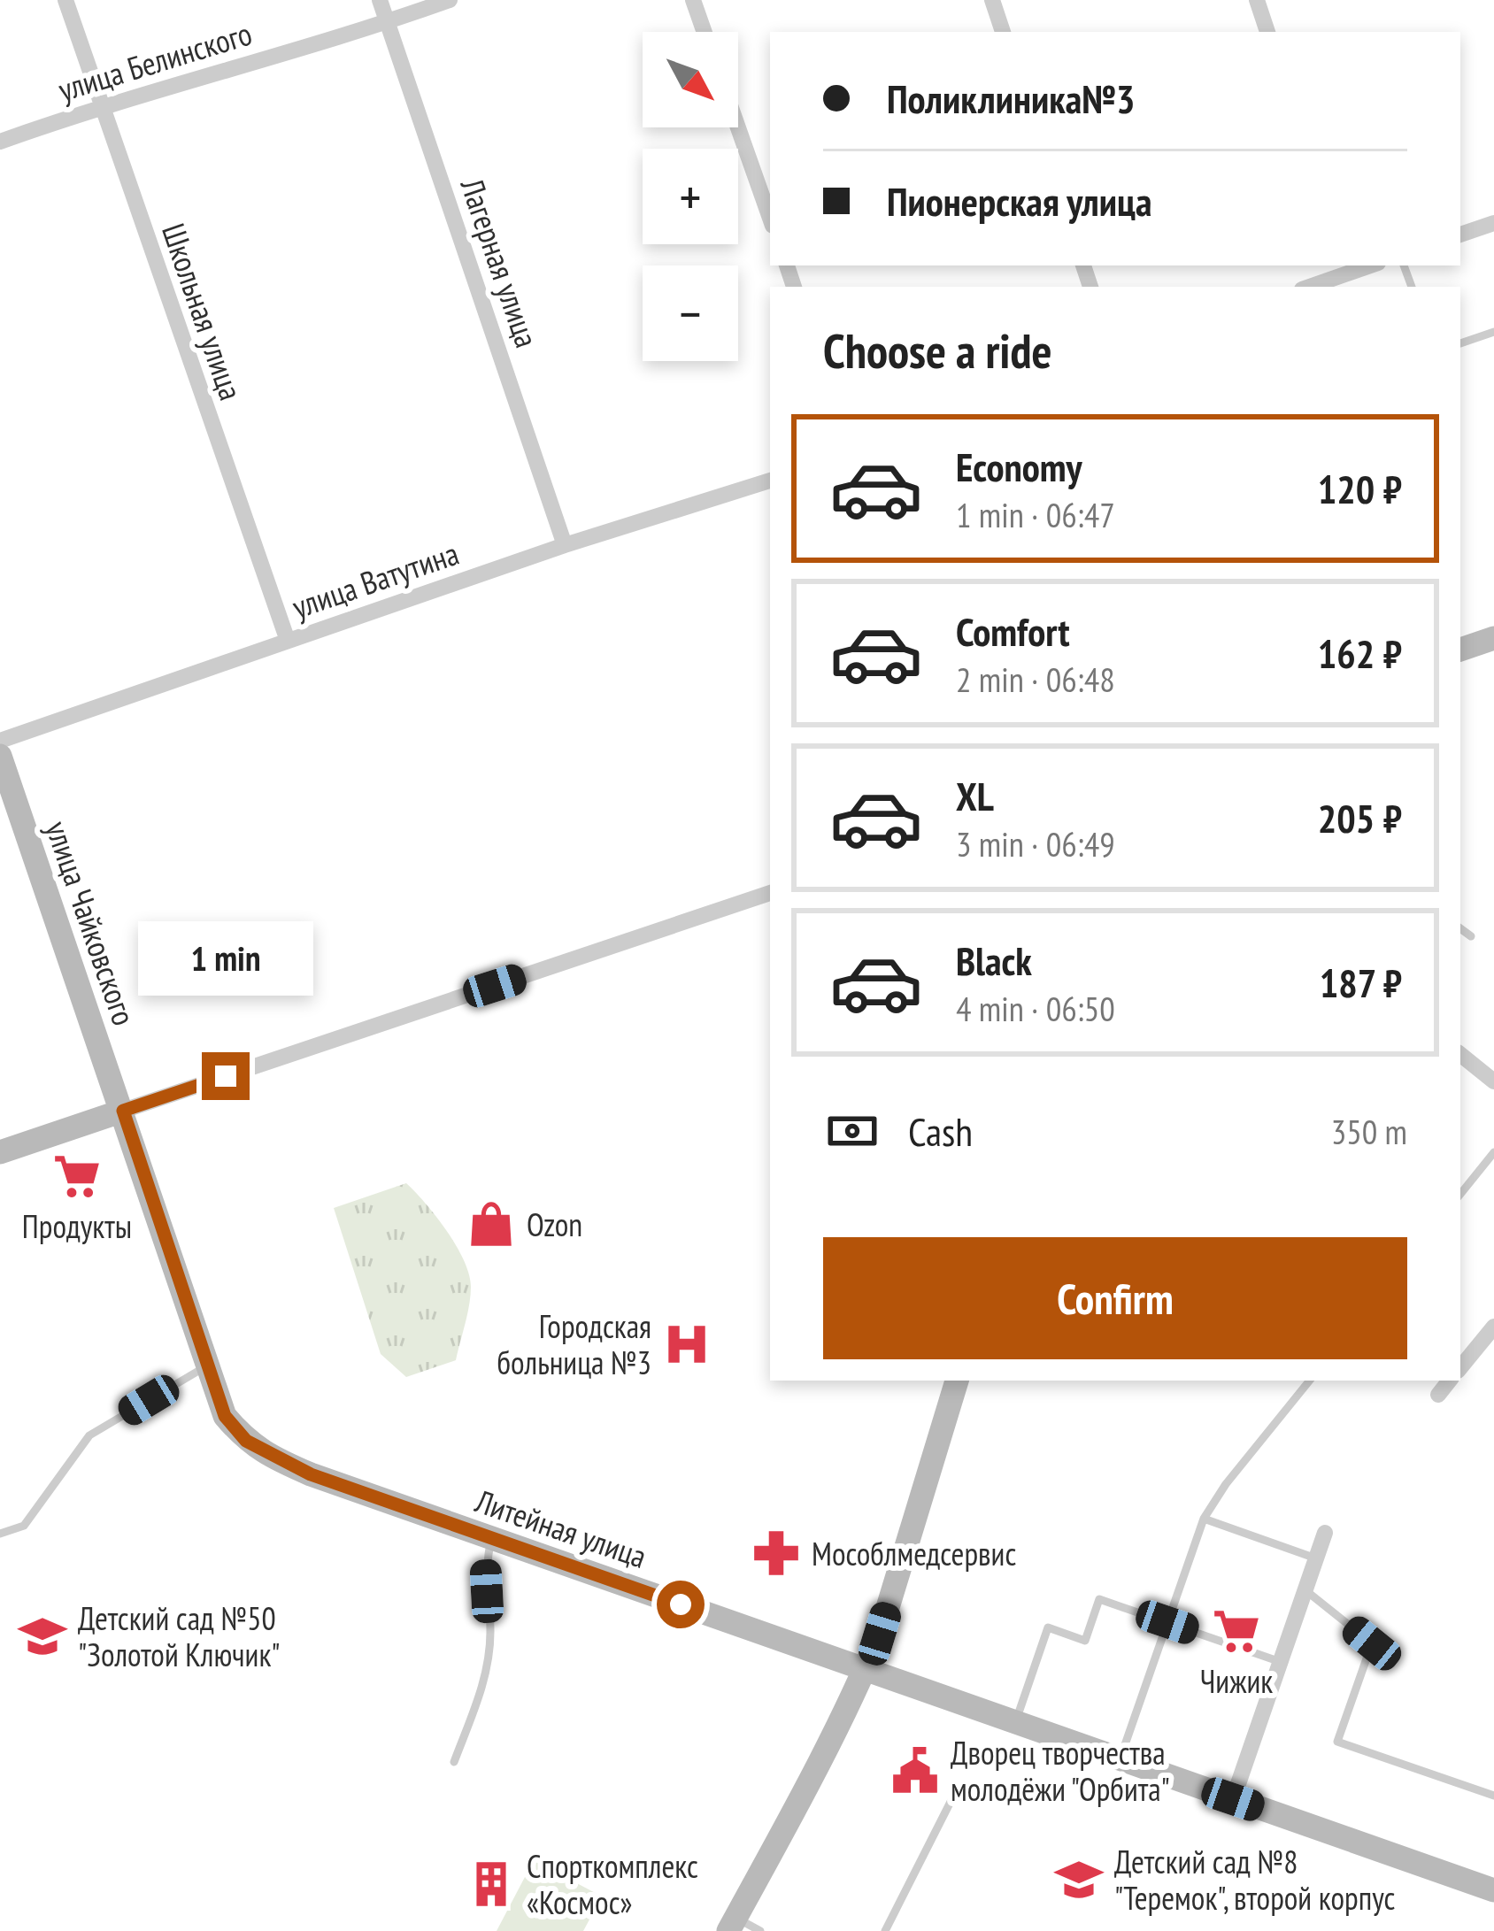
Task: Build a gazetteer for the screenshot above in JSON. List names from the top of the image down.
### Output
{
  "streets": {
    "street": [
      "улица Белинского",
      "Лагерная улица",
      "Школьная улица",
      "улица Ватутина",
      "улица Чайковского",
      "Литейная улица"
    ]
  },
  "crossings": [
    ["улица Белинского", "Лагерная улица"],
    ["улица Белинского", "Школьная улица"],
    ["Лагерная улица", "улица Ватутина"],
    ["Школьная улица", "улица Ватутина"],
    ["улица Чайковского", "Литейная улица"]
  ],
  "places": {
    "supermarket": ["Продукты", "Чижик"],
    "shop": ["Ozon"],
    "hospital": ["Городская больница №3"],
    "pharmacy": ["Мособлмедсервис"],
    "school or university": ["Детский сад №50 \"Золотой Ключик\"", "Детский сад №8 \"Теремок\", второй корпус"],
    "public building": ["Дворец творчества молодёжи \"Орбита\""],
    "building": ["Спорткомплекс «Космос»"]
  },
  "north": "bottom right",
  "page": {
    "map_buttons": ["+", "−"],
    "banner": ["Поликлиника№3", "Пионерская улица"],
    "heading": "Choose a ride",
    "list": [
      {
        "name": "Economy",
        "note": "1 min · 06:47",
        "value": "120 ₽"
      },
      {
        "name": "Comfort",
        "note": "2 min · 06:48",
        "value": "162 ₽"
      },
      {
        "name": "XL",
        "note": "3 min · 06:49",
        "value": "205 ₽"
      },
      {
        "name": "Black",
        "note": "4 min · 06:50",
        "value": "187 ₽"
      }
    ],
    "bubble": "1 min",
    "pay": ["Cash", "350 m"],
    "buttons": "Confirm"
  }
}
